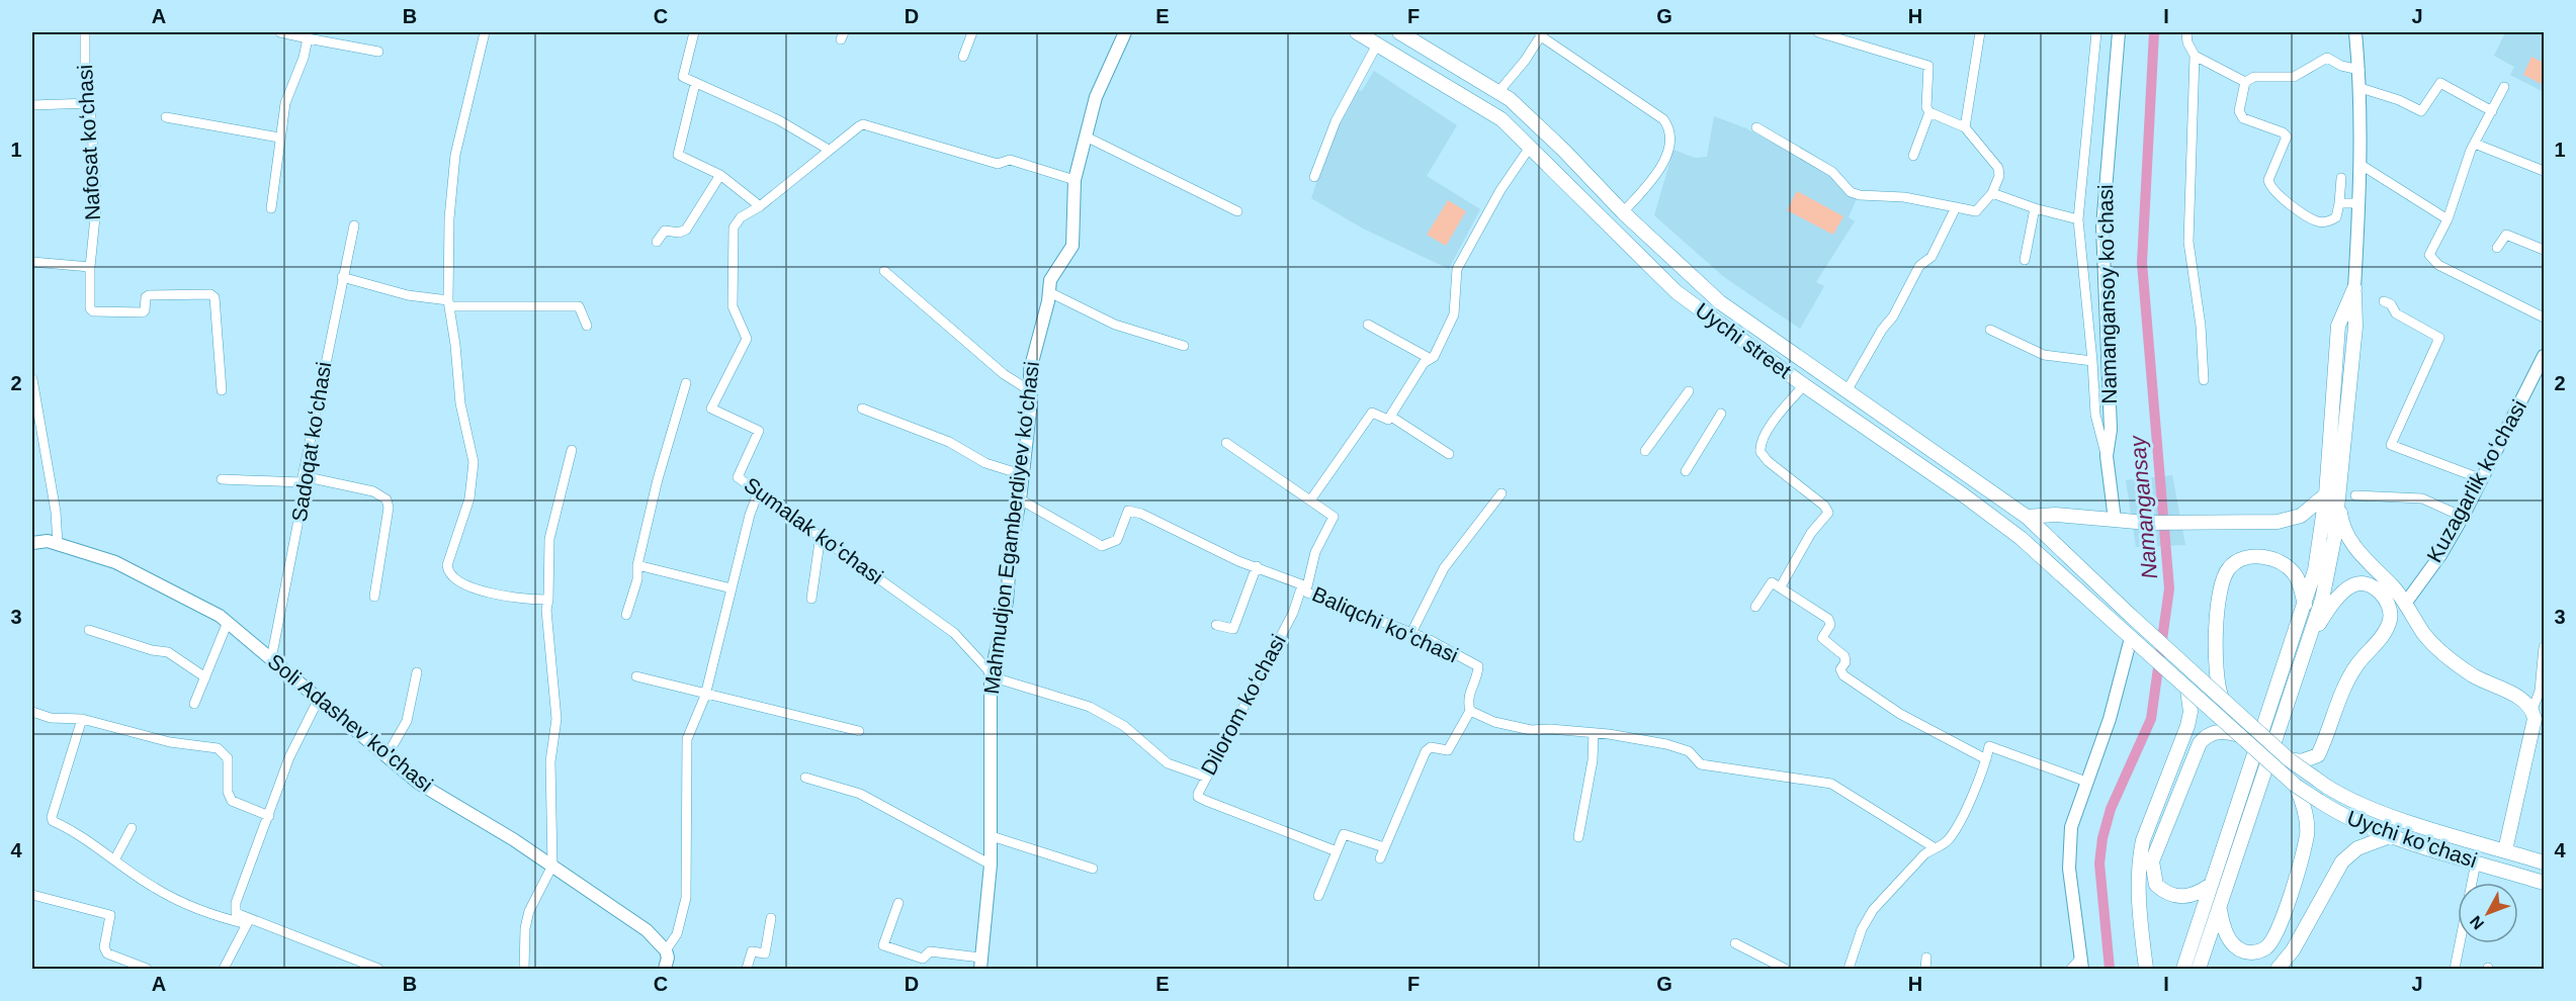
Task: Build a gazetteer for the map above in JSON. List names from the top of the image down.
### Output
{
  "streets": {
    "main road": ["Uychi street", "Uychi ko’chasi"],
    "street": [
      "Nafosat koʻchasi",
      "Namangansoy koʻchasi",
      "Sadoqat koʻchasi",
      "Kuzagarlik koʻchasi",
      "Mahmudjon Egamberdiyev koʻchasi",
      "Sumalak koʻchasi",
      "Baliqchi koʻchasi",
      "Dilorom koʻchasi",
      "Soli Adashev ko'chasi"
    ]
  },
  "crossings": [
    ["Uychi street", "Uychi ko’chasi"],
    ["Sadoqat koʻchasi", "Soli Adashev ko'chasi"],
    ["Mahmudjon Egamberdiyev koʻchasi", "Sumalak koʻchasi"],
    ["Mahmudjon Egamberdiyev koʻchasi", "Baliqchi koʻchasi"],
    ["Baliqchi koʻchasi", "Dilorom koʻchasi"]
  ],
  "water": ["Namangansay"],
  "north": "bottom left",
  "grid": {
    "columns": [
      "A",
      "B",
      "C",
      "D",
      "E",
      "F",
      "G",
      "H",
      "I",
      "J"
    ],
    "rows": [
      "1",
      "2",
      "3",
      "4"
    ]
  }
}
